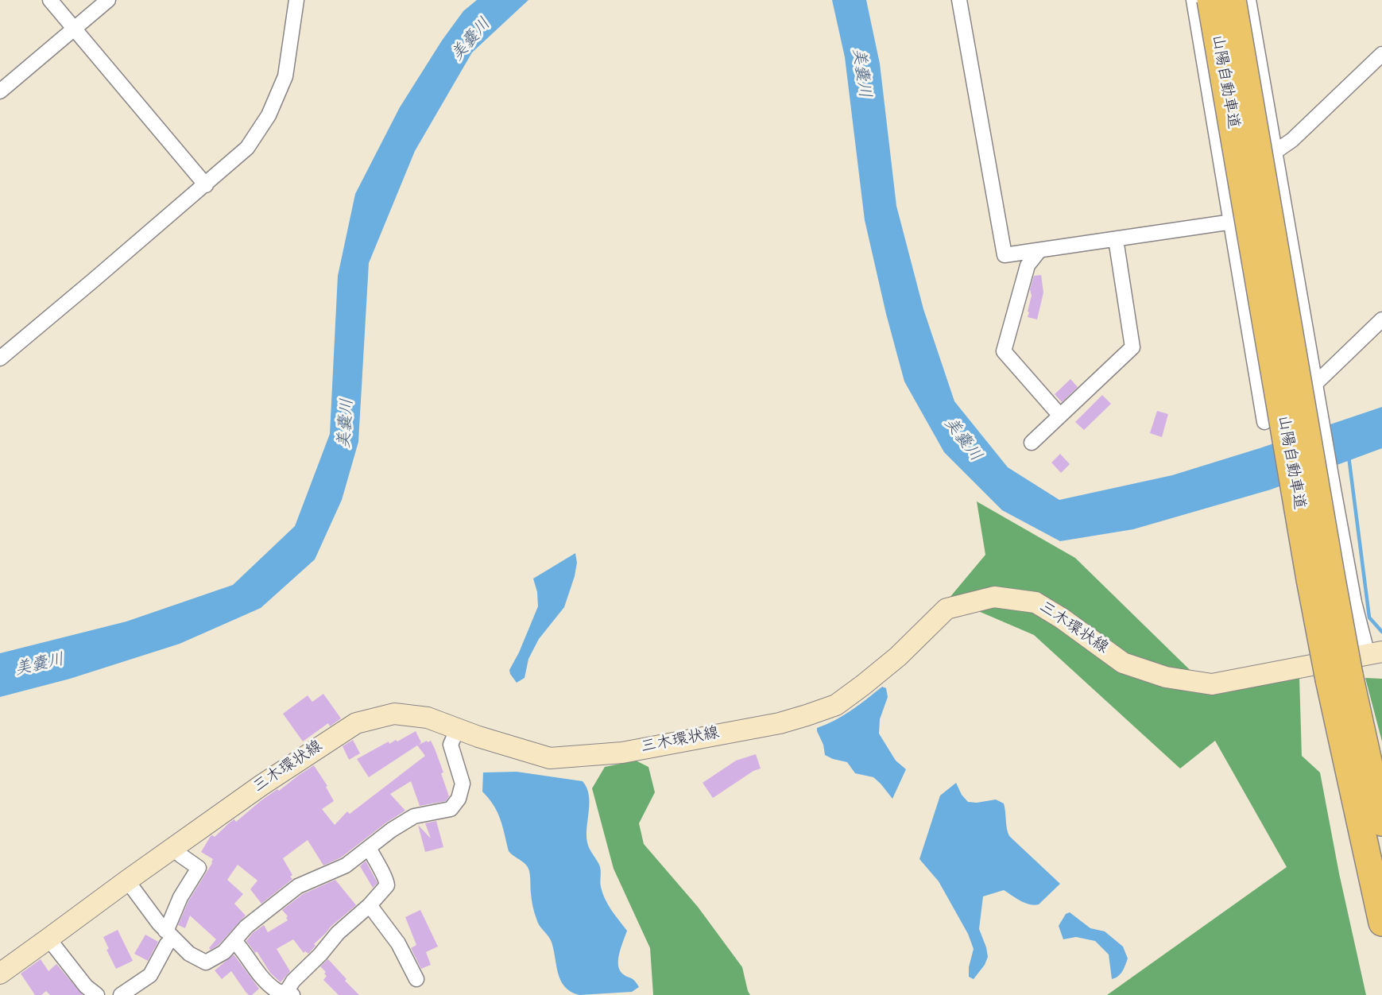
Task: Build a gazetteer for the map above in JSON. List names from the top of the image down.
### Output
{
  "streets": {
    "highway": ["山陽自動車道"],
    "main road": ["三木環状線"]
  },
  "water": ["美嚢川"]
}
